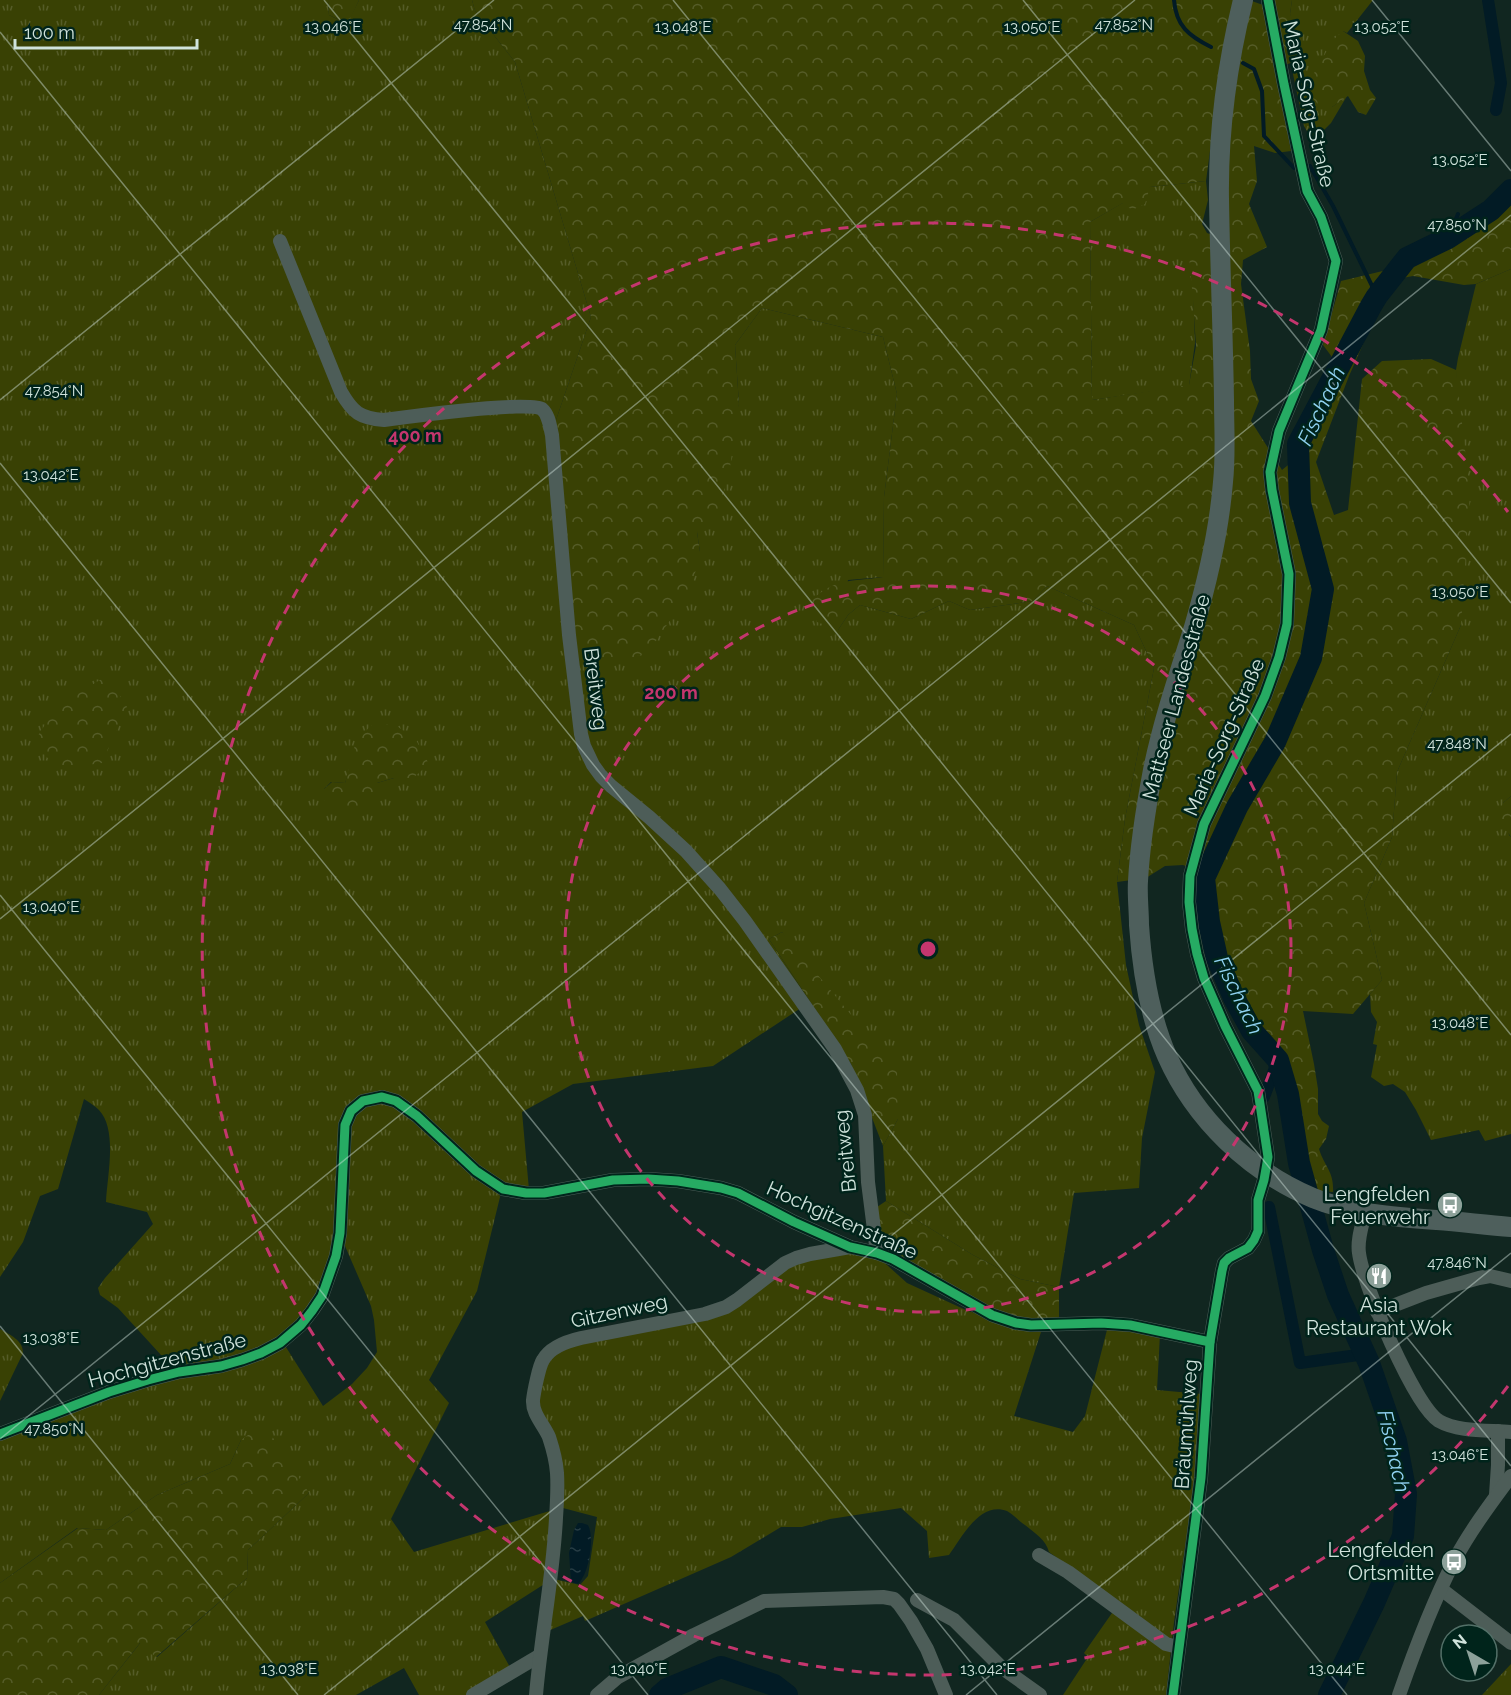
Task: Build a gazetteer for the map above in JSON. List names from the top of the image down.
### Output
{
  "streets": {
    "main road": ["Mattseer Landesstraße"],
    "street": [
      "Maria-Sorg-Straße",
      "Breitweg",
      "Hochgitzenstraße",
      "Gitzenweg",
      "Bräumühlweg"
    ]
  },
  "crossings": [
    ["Maria-Sorg-Straße", "Mattseer Landesstraße"],
    ["Maria-Sorg-Straße", "Bräumühlweg"],
    ["Breitweg", "Hochgitzenstraße"],
    ["Mattseer Landesstraße", "Bräumühlweg"],
    ["Hochgitzenstraße", "Gitzenweg"],
    ["Hochgitzenstraße", "Bräumühlweg"]
  ],
  "water": ["Fischach"],
  "places": {
    "bus stop": ["Lengfelden Feuerwehr", "Lengfelden Ortsmitte"],
    "restaurant": ["Asia Restaurant Wok"]
  },
  "scale_bar": "100 m",
  "north": "top left",
  "coordinates": [
    "47.854°N",
    "47.852°N",
    "13.050°E",
    "13.046°E",
    "13.048°E",
    "13.052°E",
    "47.850°N",
    "13.042°E",
    "47.848°N",
    "13.040°E",
    "47.846°N",
    "13.038°E",
    "13.044°E"
  ],
  "rings": ["400 m", "200 m"]
}
